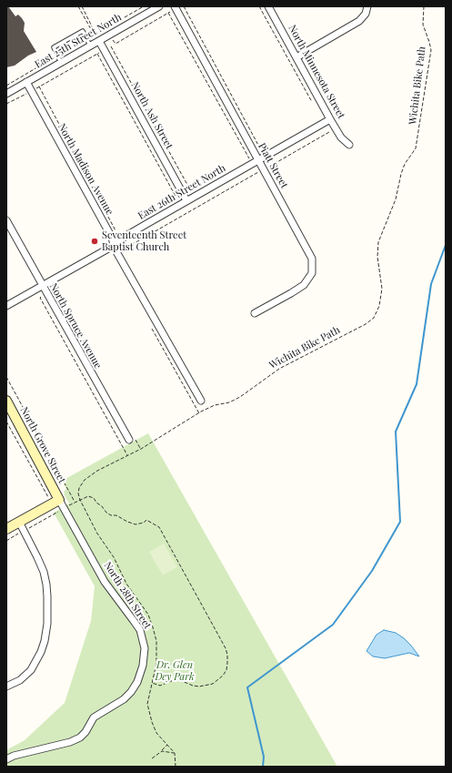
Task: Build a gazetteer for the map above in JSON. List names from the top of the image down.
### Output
{
  "streets": {
    "street": [
      "East 25th Street North",
      "North Minnesota Street",
      "North Ash Street",
      "Piatt Street",
      "North Madison Avenue",
      "East 26th Street North",
      "North Spruce Avenue",
      "North Grove Street",
      "North 28th Street"
    ],
    "path": ["Wichita Bike Path"]
  },
  "crossings": [
    ["East 25th Street North", "North Ash Street"],
    ["East 25th Street North", "North Madison Avenue"],
    ["North Minnesota Street", "East 26th Street North"],
    ["North Ash Street", "East 26th Street North"],
    ["Piatt Street", "East 26th Street North"],
    ["North Madison Avenue", "East 26th Street North"],
    ["East 26th Street North", "North Spruce Avenue"],
    ["North Grove Street", "North 28th Street"]
  ],
  "parks": ["Dr. Glen Dey Park"],
  "places": ["Seventeenth Street Baptist Church"]
}
